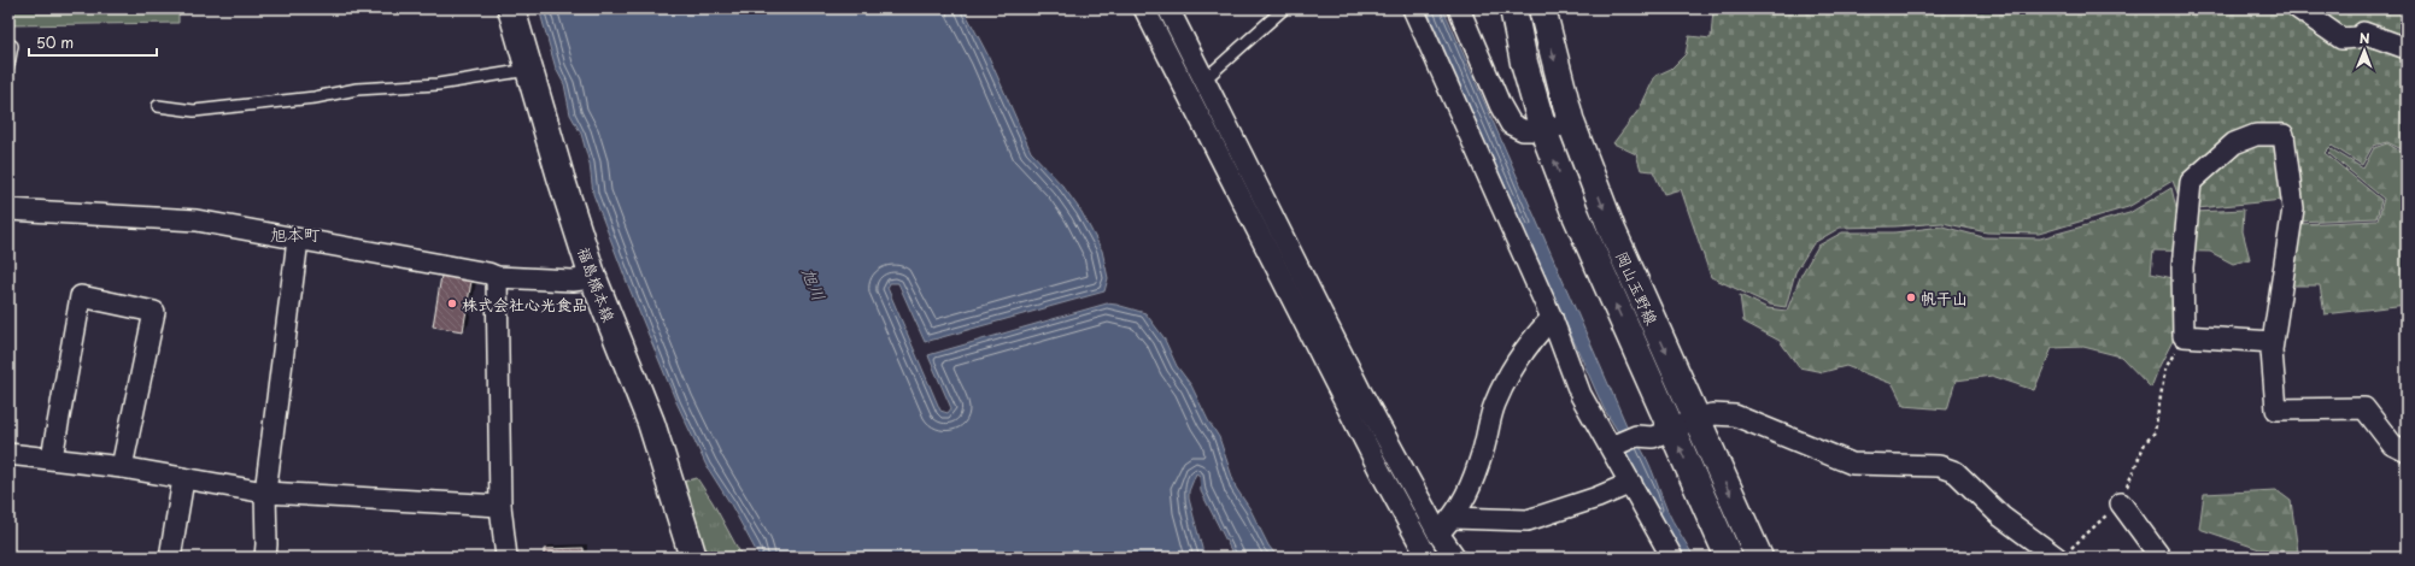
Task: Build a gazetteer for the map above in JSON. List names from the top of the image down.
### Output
{
  "streets": {
    "main road": ["福島橋本線", "岡山玉野線"]
  },
  "districts": ["旭本町"],
  "water": ["旭川"],
  "places": ["帆干山", "株式会社心光食品"],
  "scale_bar": "50 m",
  "north": "top"
}
